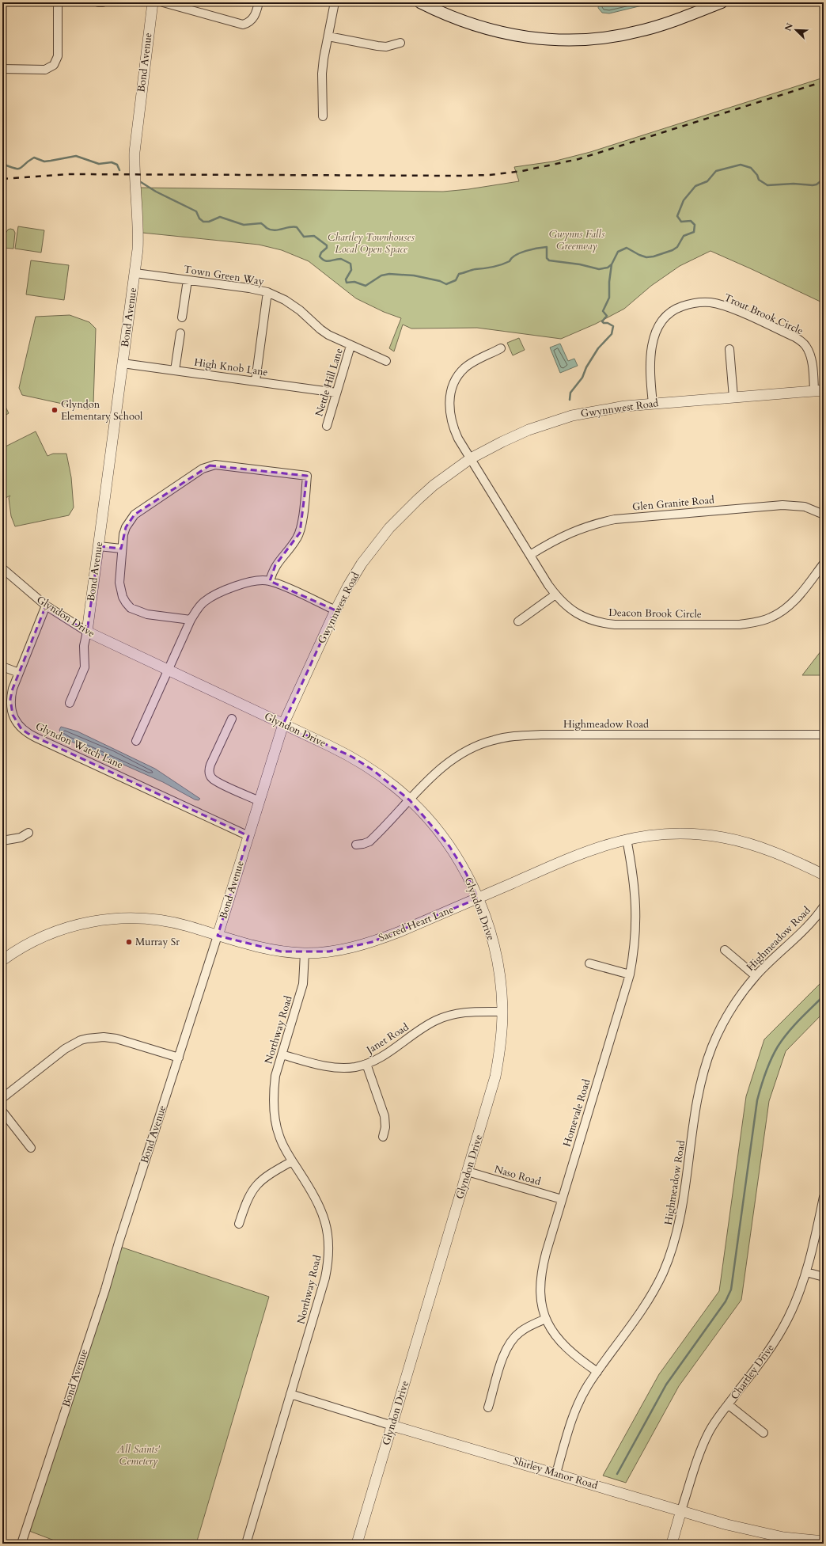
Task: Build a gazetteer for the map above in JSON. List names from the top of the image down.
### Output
{
  "streets": {
    "street": [
      "Bond Avenue",
      "Town Green Way",
      "Trout Brook Circle",
      "High Knob Lane",
      "Nettle Hill Lane",
      "Gwynnwest Road",
      "Glen Granite Road",
      "Deacon Brook Circle",
      "Glyndon Drive",
      "Highmeadow Road",
      "Glyndon Watch Lane",
      "Sacred Heart Lane",
      "Northway Road",
      "Janet Road",
      "Homevale Road",
      "Naso Road",
      "Chartley Drive",
      "Shirley Manor Road"
    ]
  },
  "crossings": [
    ["Bond Avenue", "Town Green Way"],
    ["Bond Avenue", "High Knob Lane"],
    ["Bond Avenue", "Gwynnwest Road"],
    ["Bond Avenue", "Glyndon Drive"],
    ["Bond Avenue", "Glyndon Watch Lane"],
    ["Bond Avenue", "Sacred Heart Lane"],
    ["Town Green Way", "Nettle Hill Lane"],
    ["Trout Brook Circle", "Gwynnwest Road"],
    ["High Knob Lane", "Nettle Hill Lane"],
    ["Gwynnwest Road", "Deacon Brook Circle"],
    ["Gwynnwest Road", "Glyndon Drive"],
    ["Glen Granite Road", "Deacon Brook Circle"],
    ["Glyndon Drive", "Highmeadow Road"],
    ["Glyndon Drive", "Glyndon Watch Lane"],
    ["Glyndon Drive", "Sacred Heart Lane"],
    ["Glyndon Drive", "Janet Road"],
    ["Glyndon Drive", "Naso Road"],
    ["Glyndon Drive", "Shirley Manor Road"],
    ["Highmeadow Road", "Homevale Road"],
    ["Highmeadow Road", "Shirley Manor Road"],
    ["Sacred Heart Lane", "Northway Road"],
    ["Sacred Heart Lane", "Homevale Road"],
    ["Northway Road", "Janet Road"],
    ["Northway Road", "Shirley Manor Road"],
    ["Homevale Road", "Naso Road"],
    ["Chartley Drive", "Shirley Manor Road"]
  ],
  "parks": ["Gwynns Falls Greenway", "Chartley Townhouses Local Open Space", "All Saints' Cemetery"],
  "places": ["Glyndon Elementary School", "Murray Sr"],
  "north": "top left"
}
